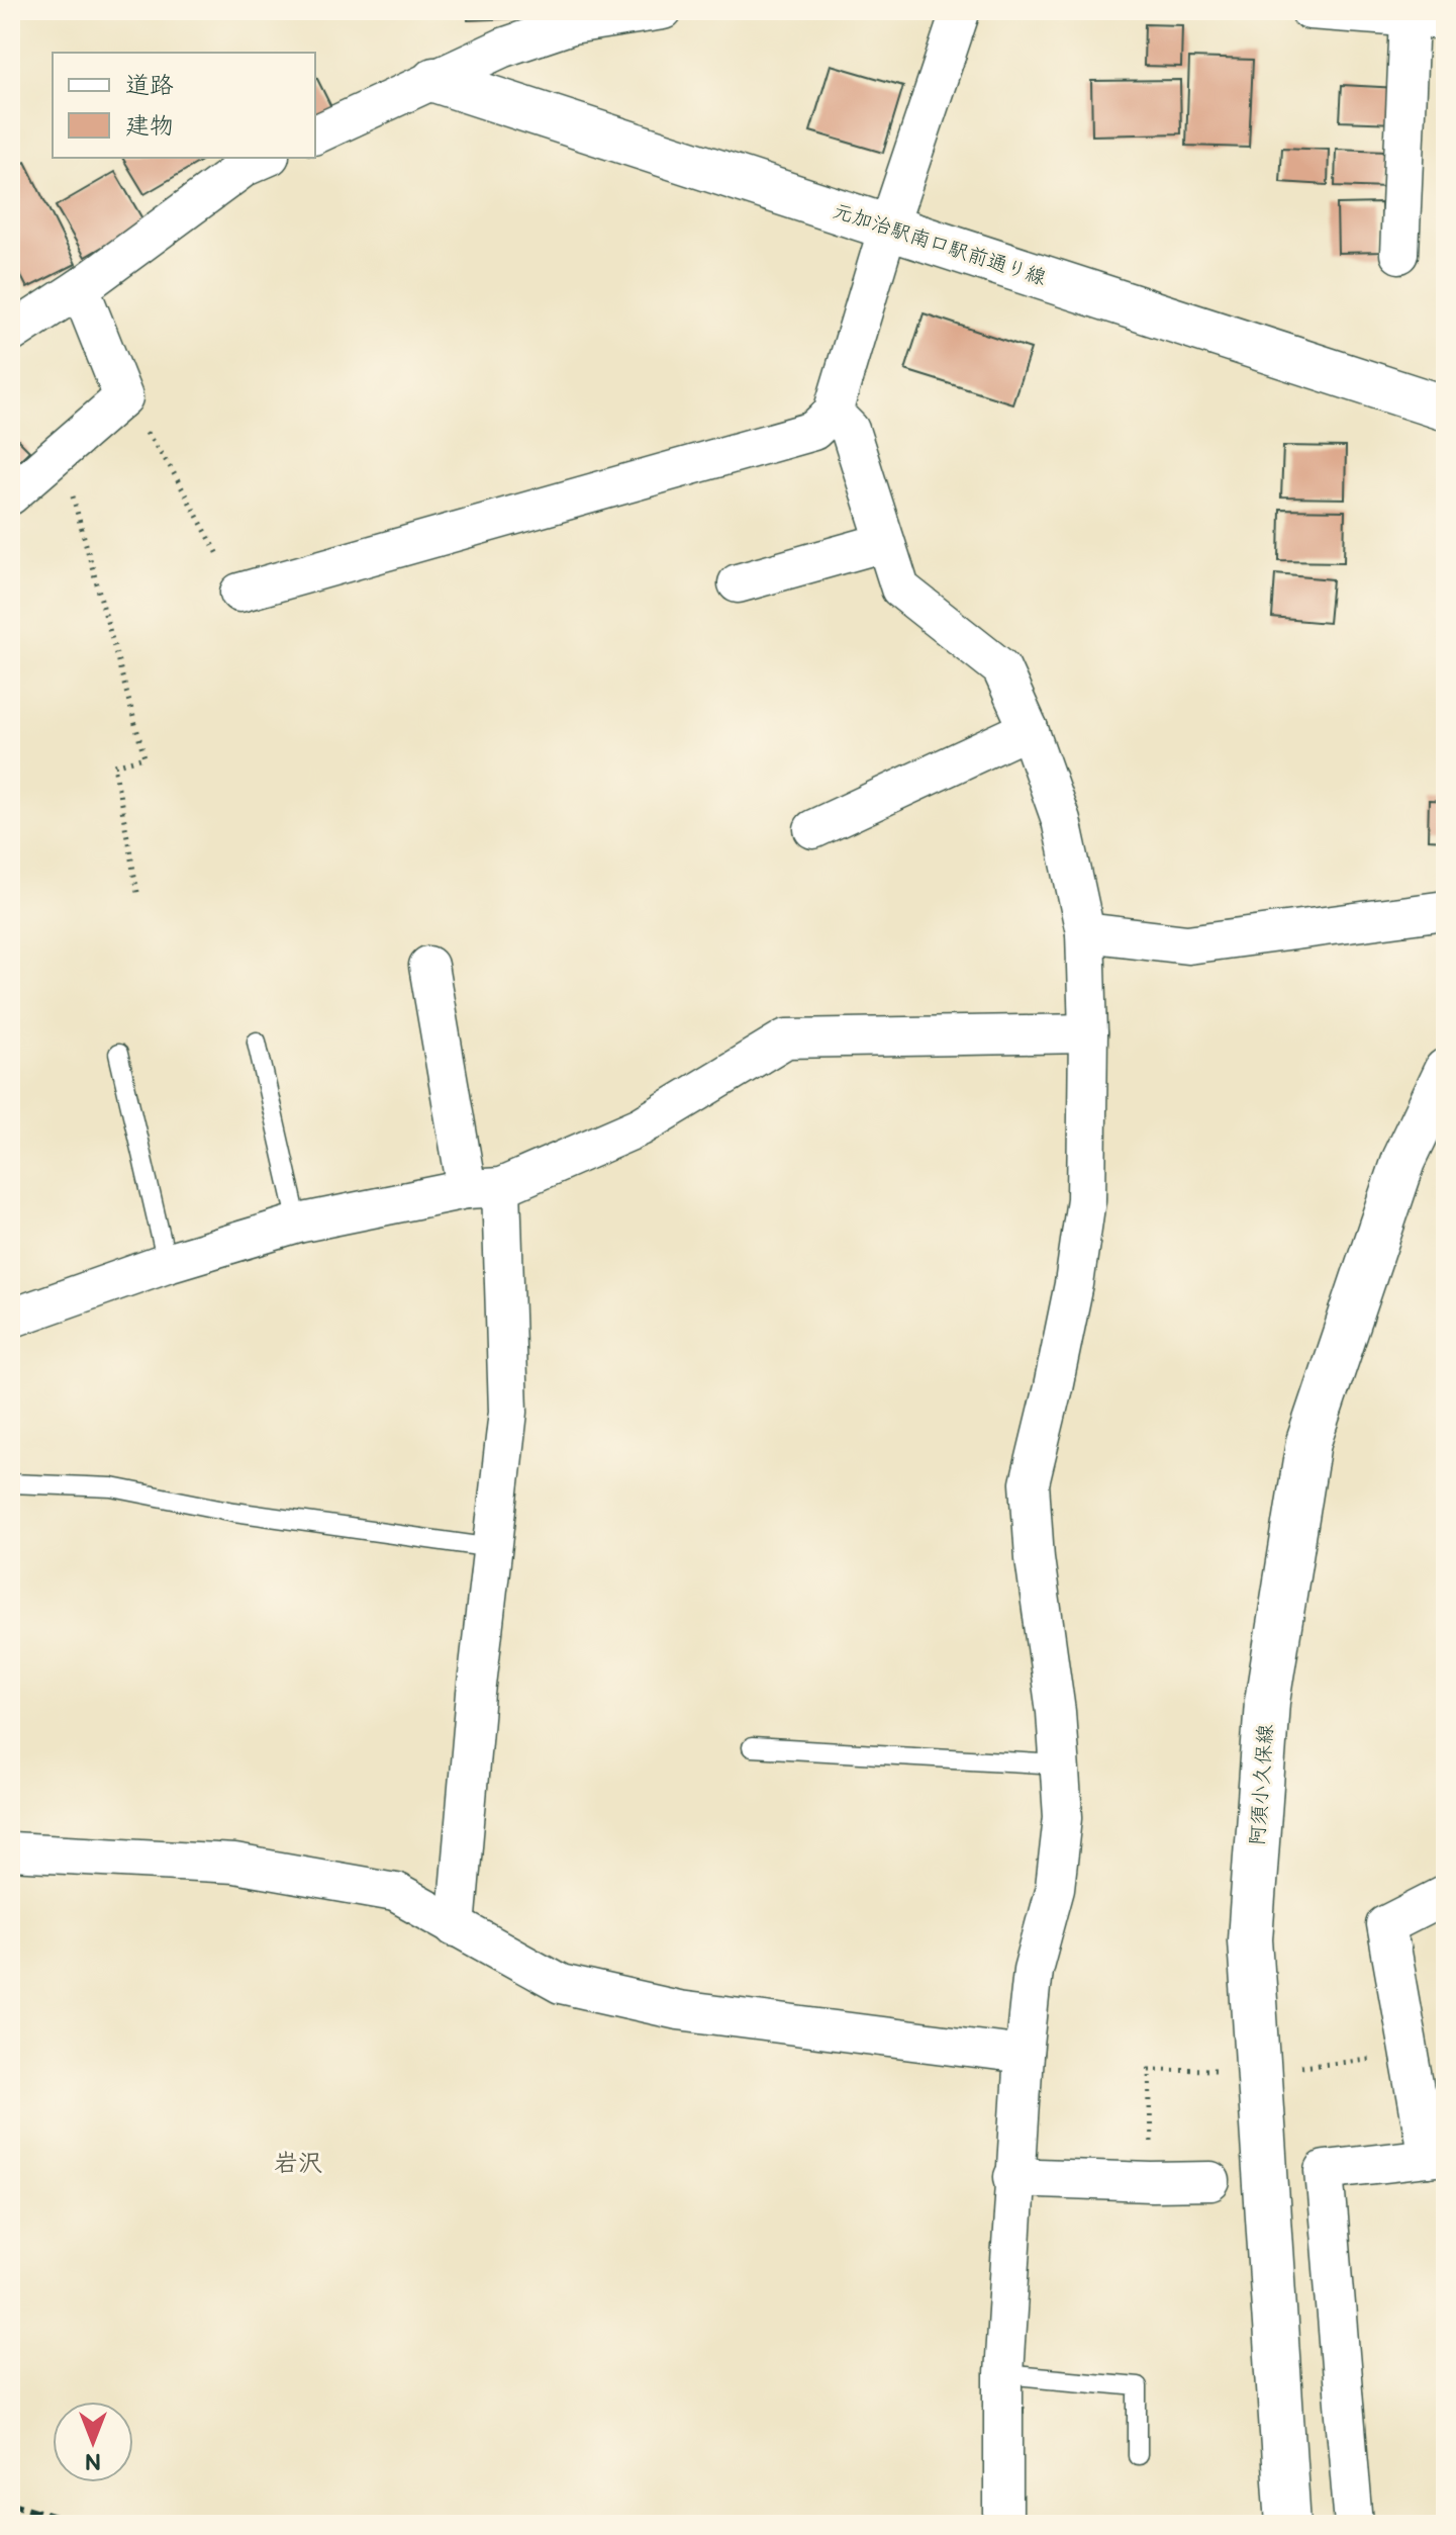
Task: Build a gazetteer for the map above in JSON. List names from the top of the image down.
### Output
{
  "streets": {
    "street": ["元加治駅南口駅前通り線", "阿須小久保線"]
  },
  "districts": ["岩沢"],
  "legend": ["道路", "建物"],
  "north": "bottom"
}
